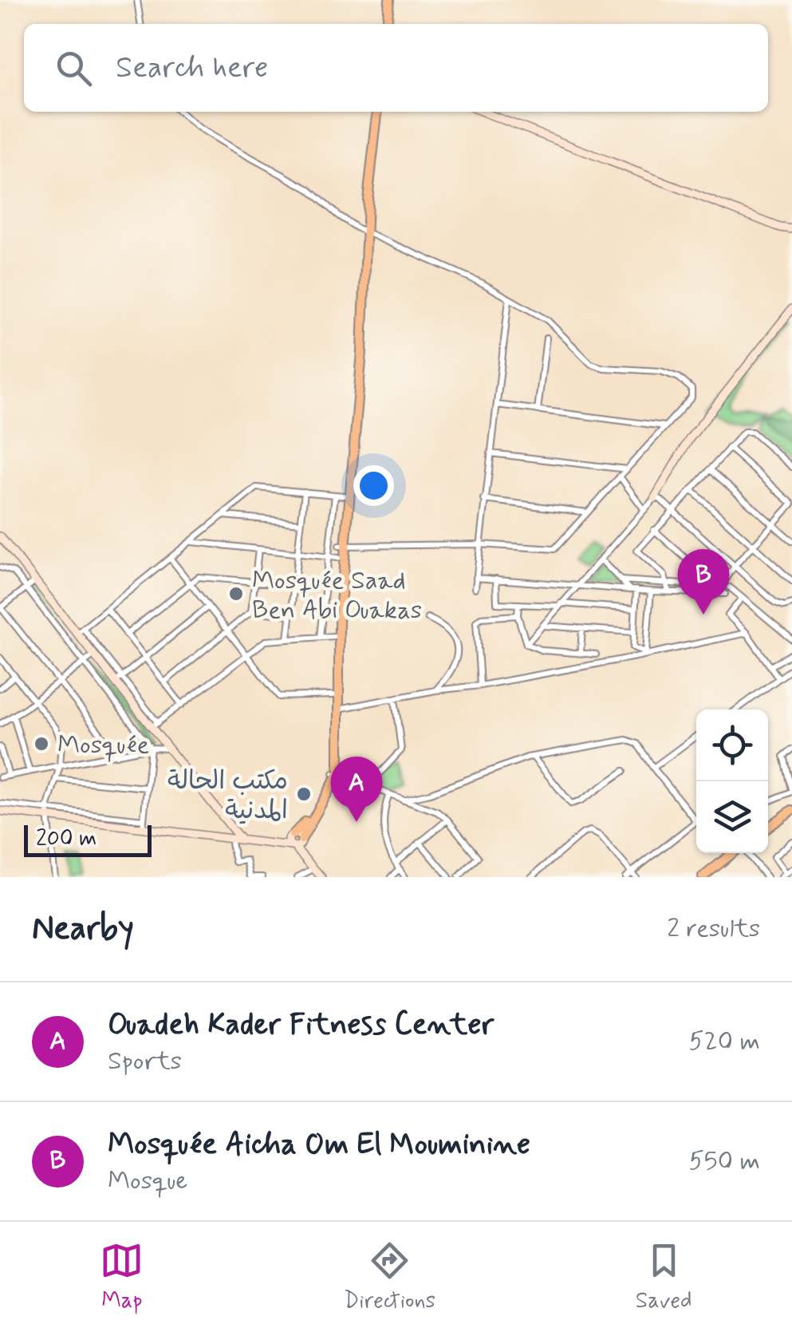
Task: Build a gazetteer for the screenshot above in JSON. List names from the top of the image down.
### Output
{
  "places": ["Mosquée Saad Ben Abi Ouakas", "Mosquée", "مكتب الحالة المدنية"],
  "scale_bar": "200 m",
  "page": {
    "search": "Search here",
    "pins": ["B", "A"],
    "scale": "200 m",
    "heading": ["Nearby", "2 results"],
    "list": [
      {
        "mark": "A",
        "name": "Ouadeh Kader Fitness Center",
        "note": "Sports",
        "value": "520 m"
      },
      {
        "mark": "B",
        "name": "Mosquée Aicha Om El Mouminine",
        "note": "Mosque",
        "value": "550 m"
      }
    ],
    "nav": ["Map", "Directions", "Saved"]
  }
}
